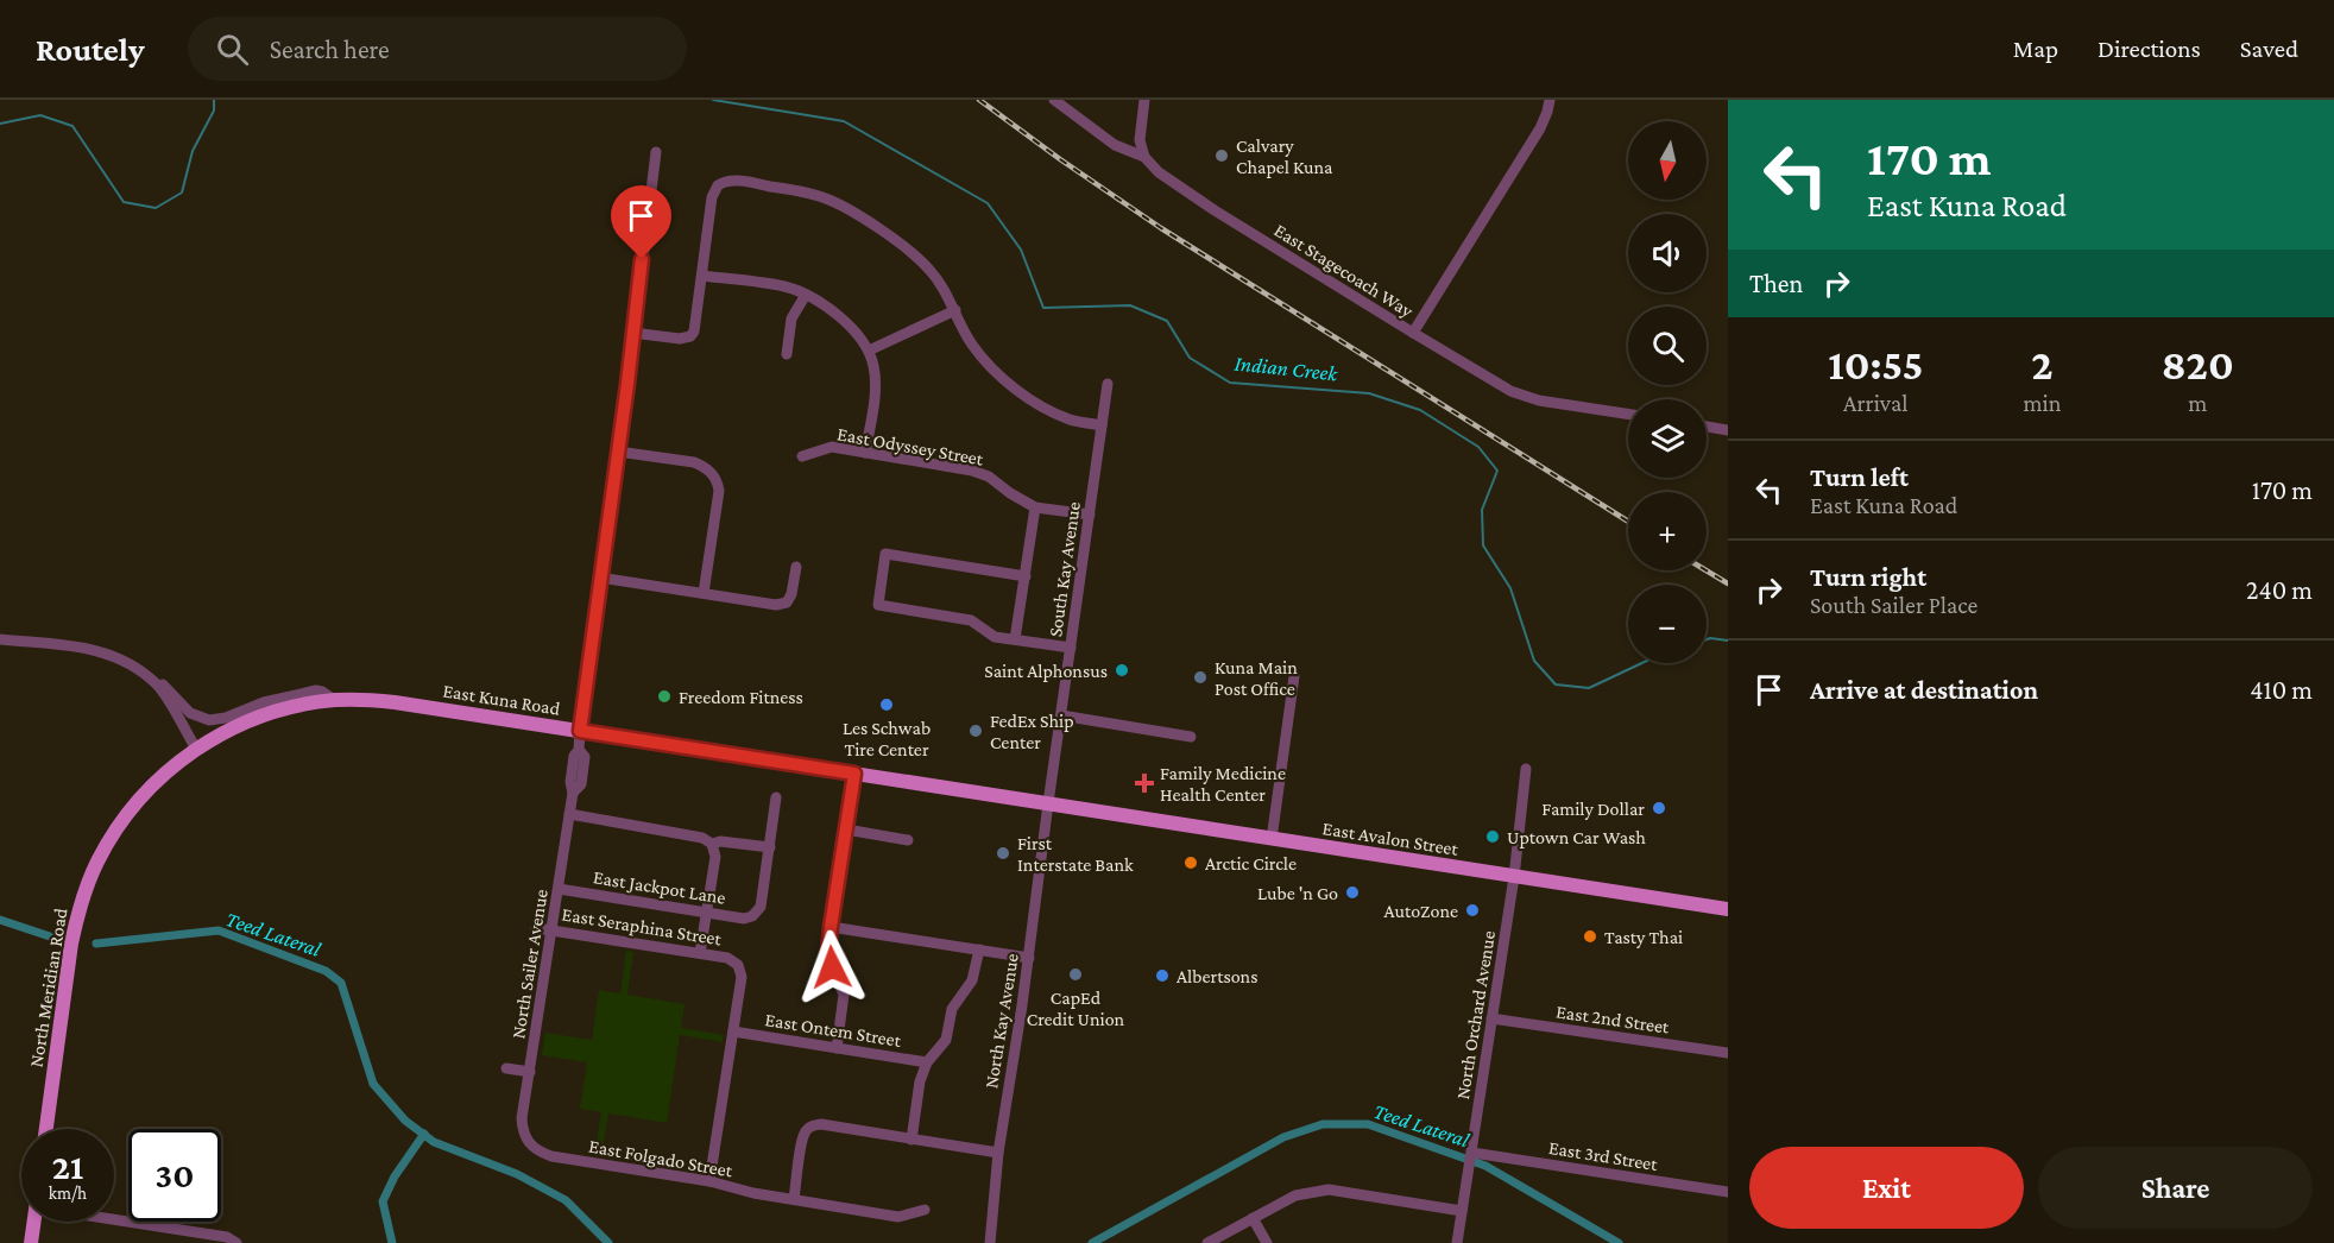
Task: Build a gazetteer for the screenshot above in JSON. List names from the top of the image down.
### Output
{
  "streets": {
    "main road": ["East Kuna Road", "East Avalon Street", "North Meridian Road"],
    "street": [
      "East Stagecoach Way",
      "East Odyssey Street",
      "South Kay Avenue",
      "East Jackpot Lane",
      "East Seraphina Street",
      "North Sailer Avenue",
      "North Orchard Avenue",
      "East 2nd Street",
      "North Kay Avenue",
      "East Ontem Street",
      "East 3rd Street",
      "East Folgado Street"
    ]
  },
  "crossings": [
    ["East Odyssey Street", "South Kay Avenue"],
    ["South Kay Avenue", "East Kuna Road"],
    ["South Kay Avenue", "East Avalon Street"],
    ["South Kay Avenue", "North Kay Avenue"],
    ["East Kuna Road", "East Avalon Street"],
    ["East Kuna Road", "North Sailer Avenue"],
    ["East Kuna Road", "North Meridian Road"],
    ["East Kuna Road", "North Kay Avenue"],
    ["East Avalon Street", "North Orchard Avenue"],
    ["East Avalon Street", "North Kay Avenue"],
    ["East Jackpot Lane", "North Sailer Avenue"],
    ["East Seraphina Street", "North Sailer Avenue"],
    ["East Seraphina Street", "East Ontem Street"],
    ["North Sailer Avenue", "East Folgado Street"],
    ["North Orchard Avenue", "East 2nd Street"],
    ["North Orchard Avenue", "East 3rd Street"]
  ],
  "water": ["Indian Creek", "Teed Lateral"],
  "places": {
    "other": [
      "Calvary Chapel Kuna",
      "Saint Alphonsus",
      "Kuna Main Post Office",
      "Freedom Fitness",
      "Les Schwab Tire Center",
      "FedEx Ship Center",
      "Family Dollar",
      "Uptown Car Wash",
      "First Interstate Bank",
      "Arctic Circle",
      "Lube 'n Go",
      "AutoZone",
      "Tasty Thai",
      "CapEd Credit Union",
      "Albertsons"
    ],
    "health": ["Family Medicine Health Center"]
  },
  "north": "bottom",
  "page": {
    "header": "Routely",
    "search": "Search here",
    "nav": ["Map", "Directions", "Saved"],
    "turn": ["170 m", "East Kuna Road"],
    "map_buttons": ["+", "−"],
    "then": "Then",
    "eta": [
      "10:55",
      "Arrival",
      "2",
      "min",
      "820",
      "m"
    ],
    "list": [
      {
        "name": "Turn left",
        "note": "East Kuna Road",
        "value": "170 m"
      },
      {
        "name": "Turn right",
        "note": "South Sailer Place",
        "value": "240 m"
      },
      {
        "name": "Arrive at destination",
        "value": "410 m"
      }
    ],
    "speed": "21 km/h",
    "limit": "30",
    "buttons": ["Exit", "Share"]
  }
}
